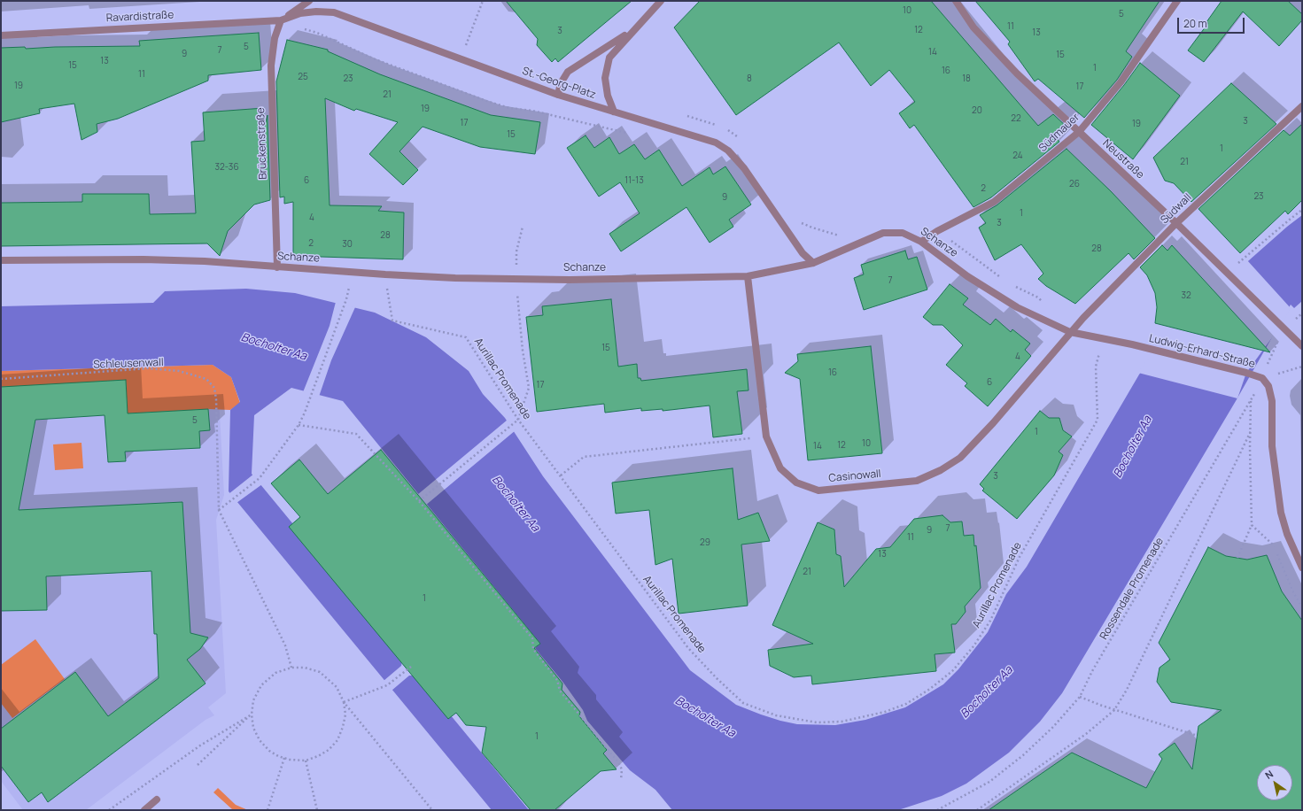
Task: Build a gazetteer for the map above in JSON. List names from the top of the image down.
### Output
{
  "streets": {
    "street": [
      "Ravardistraße",
      "St.-Georg-Platz",
      "Südmauer",
      "Brückenstraße",
      "Neustraße",
      "Südwall",
      "Schanze",
      "Ludwig-Erhard-Straße",
      "Casinowall"
    ],
    "path": ["Schleusenwall", "Aurillac Promenade", "Rossendale Promenade"]
  },
  "crossings": [
    ["Ravardistraße", "St.-Georg-Platz"],
    ["Ravardistraße", "Brückenstraße"],
    ["St.-Georg-Platz", "Brückenstraße"],
    ["St.-Georg-Platz", "Schanze"],
    ["Südmauer", "Neustraße"],
    ["Südmauer", "Schanze"],
    ["Brückenstraße", "Schanze"],
    ["Neustraße", "Südwall"],
    ["Neustraße", "Rossendale Promenade"],
    ["Südwall", "Schanze"],
    ["Südwall", "Casinowall"],
    ["Schanze", "Ludwig-Erhard-Straße"],
    ["Schanze", "Aurillac Promenade"],
    ["Schanze", "Casinowall"],
    ["Ludwig-Erhard-Straße", "Rossendale Promenade"]
  ],
  "water": ["Bocholter Aa"],
  "house_numbers": [
    "10",
    "5",
    "11",
    "12",
    "3",
    "13",
    "5",
    "7",
    "14",
    "9",
    "15",
    "13",
    "15",
    "1",
    "16",
    "11",
    "25",
    "23",
    "8",
    "18",
    "19",
    "17",
    "21",
    "19",
    "20",
    "22",
    "3",
    "17",
    "19",
    "15",
    "1",
    "24",
    "21",
    "32-36",
    "6",
    "11-13",
    "26",
    "2",
    "23",
    "9",
    "1",
    "4",
    "3",
    "28",
    "2",
    "30",
    "28",
    "7",
    "32",
    "15",
    "4",
    "16",
    "6",
    "17",
    "5",
    "1",
    "10",
    "12",
    "14",
    "3",
    "7",
    "9",
    "11",
    "29",
    "13",
    "21",
    "1",
    "1"
  ],
  "scale_bar": "20 m",
  "north": "top left"
}
